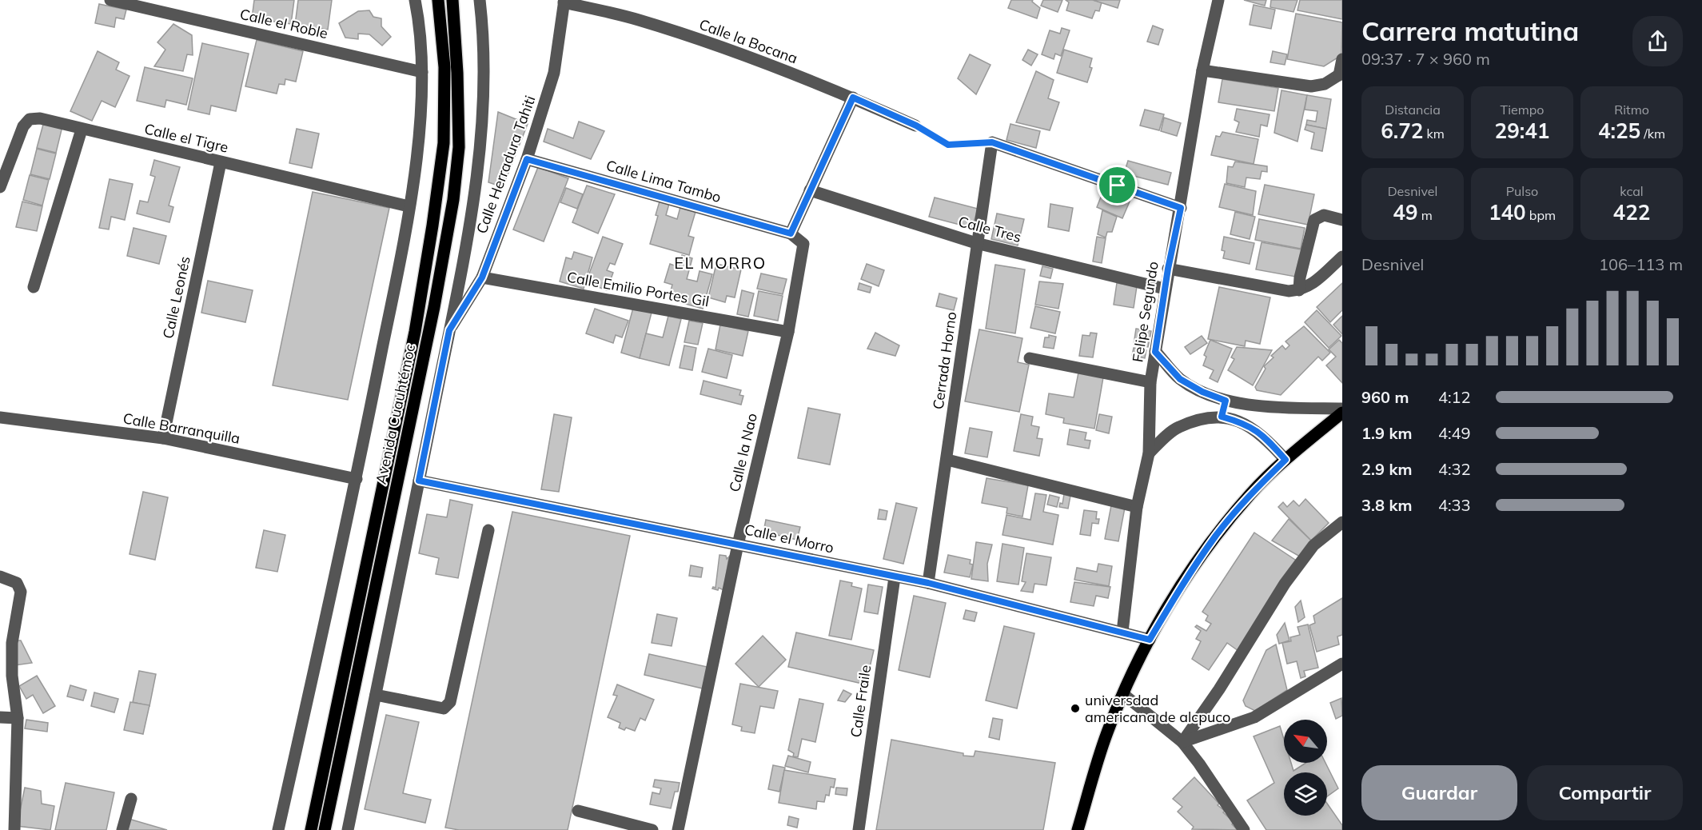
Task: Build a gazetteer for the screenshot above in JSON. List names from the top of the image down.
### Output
{
  "streets": {
    "main road": ["Avenida Cuauhtémoc"],
    "street": [
      "Calle el Roble",
      "Calle la Bocana",
      "Calle el Tigre",
      "Calle Herradura Tahiti",
      "Calle Lima Tambo",
      "Calle Tres",
      "Calle Emilio Portes Gil",
      "Calle Leonés",
      "Felipe Segundo",
      "Cerrada Horno",
      "Calle Barranquilla",
      "Calle la Nao",
      "Calle el Morro",
      "Calle Fraile"
    ]
  },
  "crossings": [
    ["Calle la Bocana", "Calle Herradura Tahiti"],
    ["Calle el Tigre", "Calle Leonés"],
    ["Calle Herradura Tahiti", "Calle Lima Tambo"],
    ["Calle Herradura Tahiti", "Calle Emilio Portes Gil"],
    ["Calle Lima Tambo", "Calle la Nao"],
    ["Calle Tres", "Felipe Segundo"],
    ["Calle Tres", "Cerrada Horno"],
    ["Calle Emilio Portes Gil", "Calle la Nao"],
    ["Calle Leonés", "Calle Barranquilla"],
    ["Felipe Segundo", "Calle el Morro"],
    ["Cerrada Horno", "Calle el Morro"],
    ["Calle la Nao", "Calle el Morro"],
    ["Calle el Morro", "Calle Fraile"]
  ],
  "districts": ["EL MORRO"],
  "places": ["universdad americana de alcpuco"],
  "north": "top left",
  "page": {
    "heading": ["Carrera matutina", "09:37 · 7 × 960 m"],
    "stats": [
      ["Distancia", "6.72 km"],
      ["Tiempo", "29:41"],
      ["Ritmo", "4:25 /km"],
      ["Desnivel", "49 m"],
      ["Pulso", "140 bpm"],
      ["kcal", "422"]
    ],
    "chart": ["Desnivel", "106–113 m"],
    "list": [
      {
        "name": "960 m",
        "note": "4:12"
      },
      {
        "name": "1.9 km",
        "note": "4:49"
      },
      {
        "name": "2.9 km",
        "note": "4:32"
      },
      {
        "name": "3.8 km",
        "note": "4:33"
      }
    ],
    "buttons": ["Guardar", "Compartir"]
  }
}
